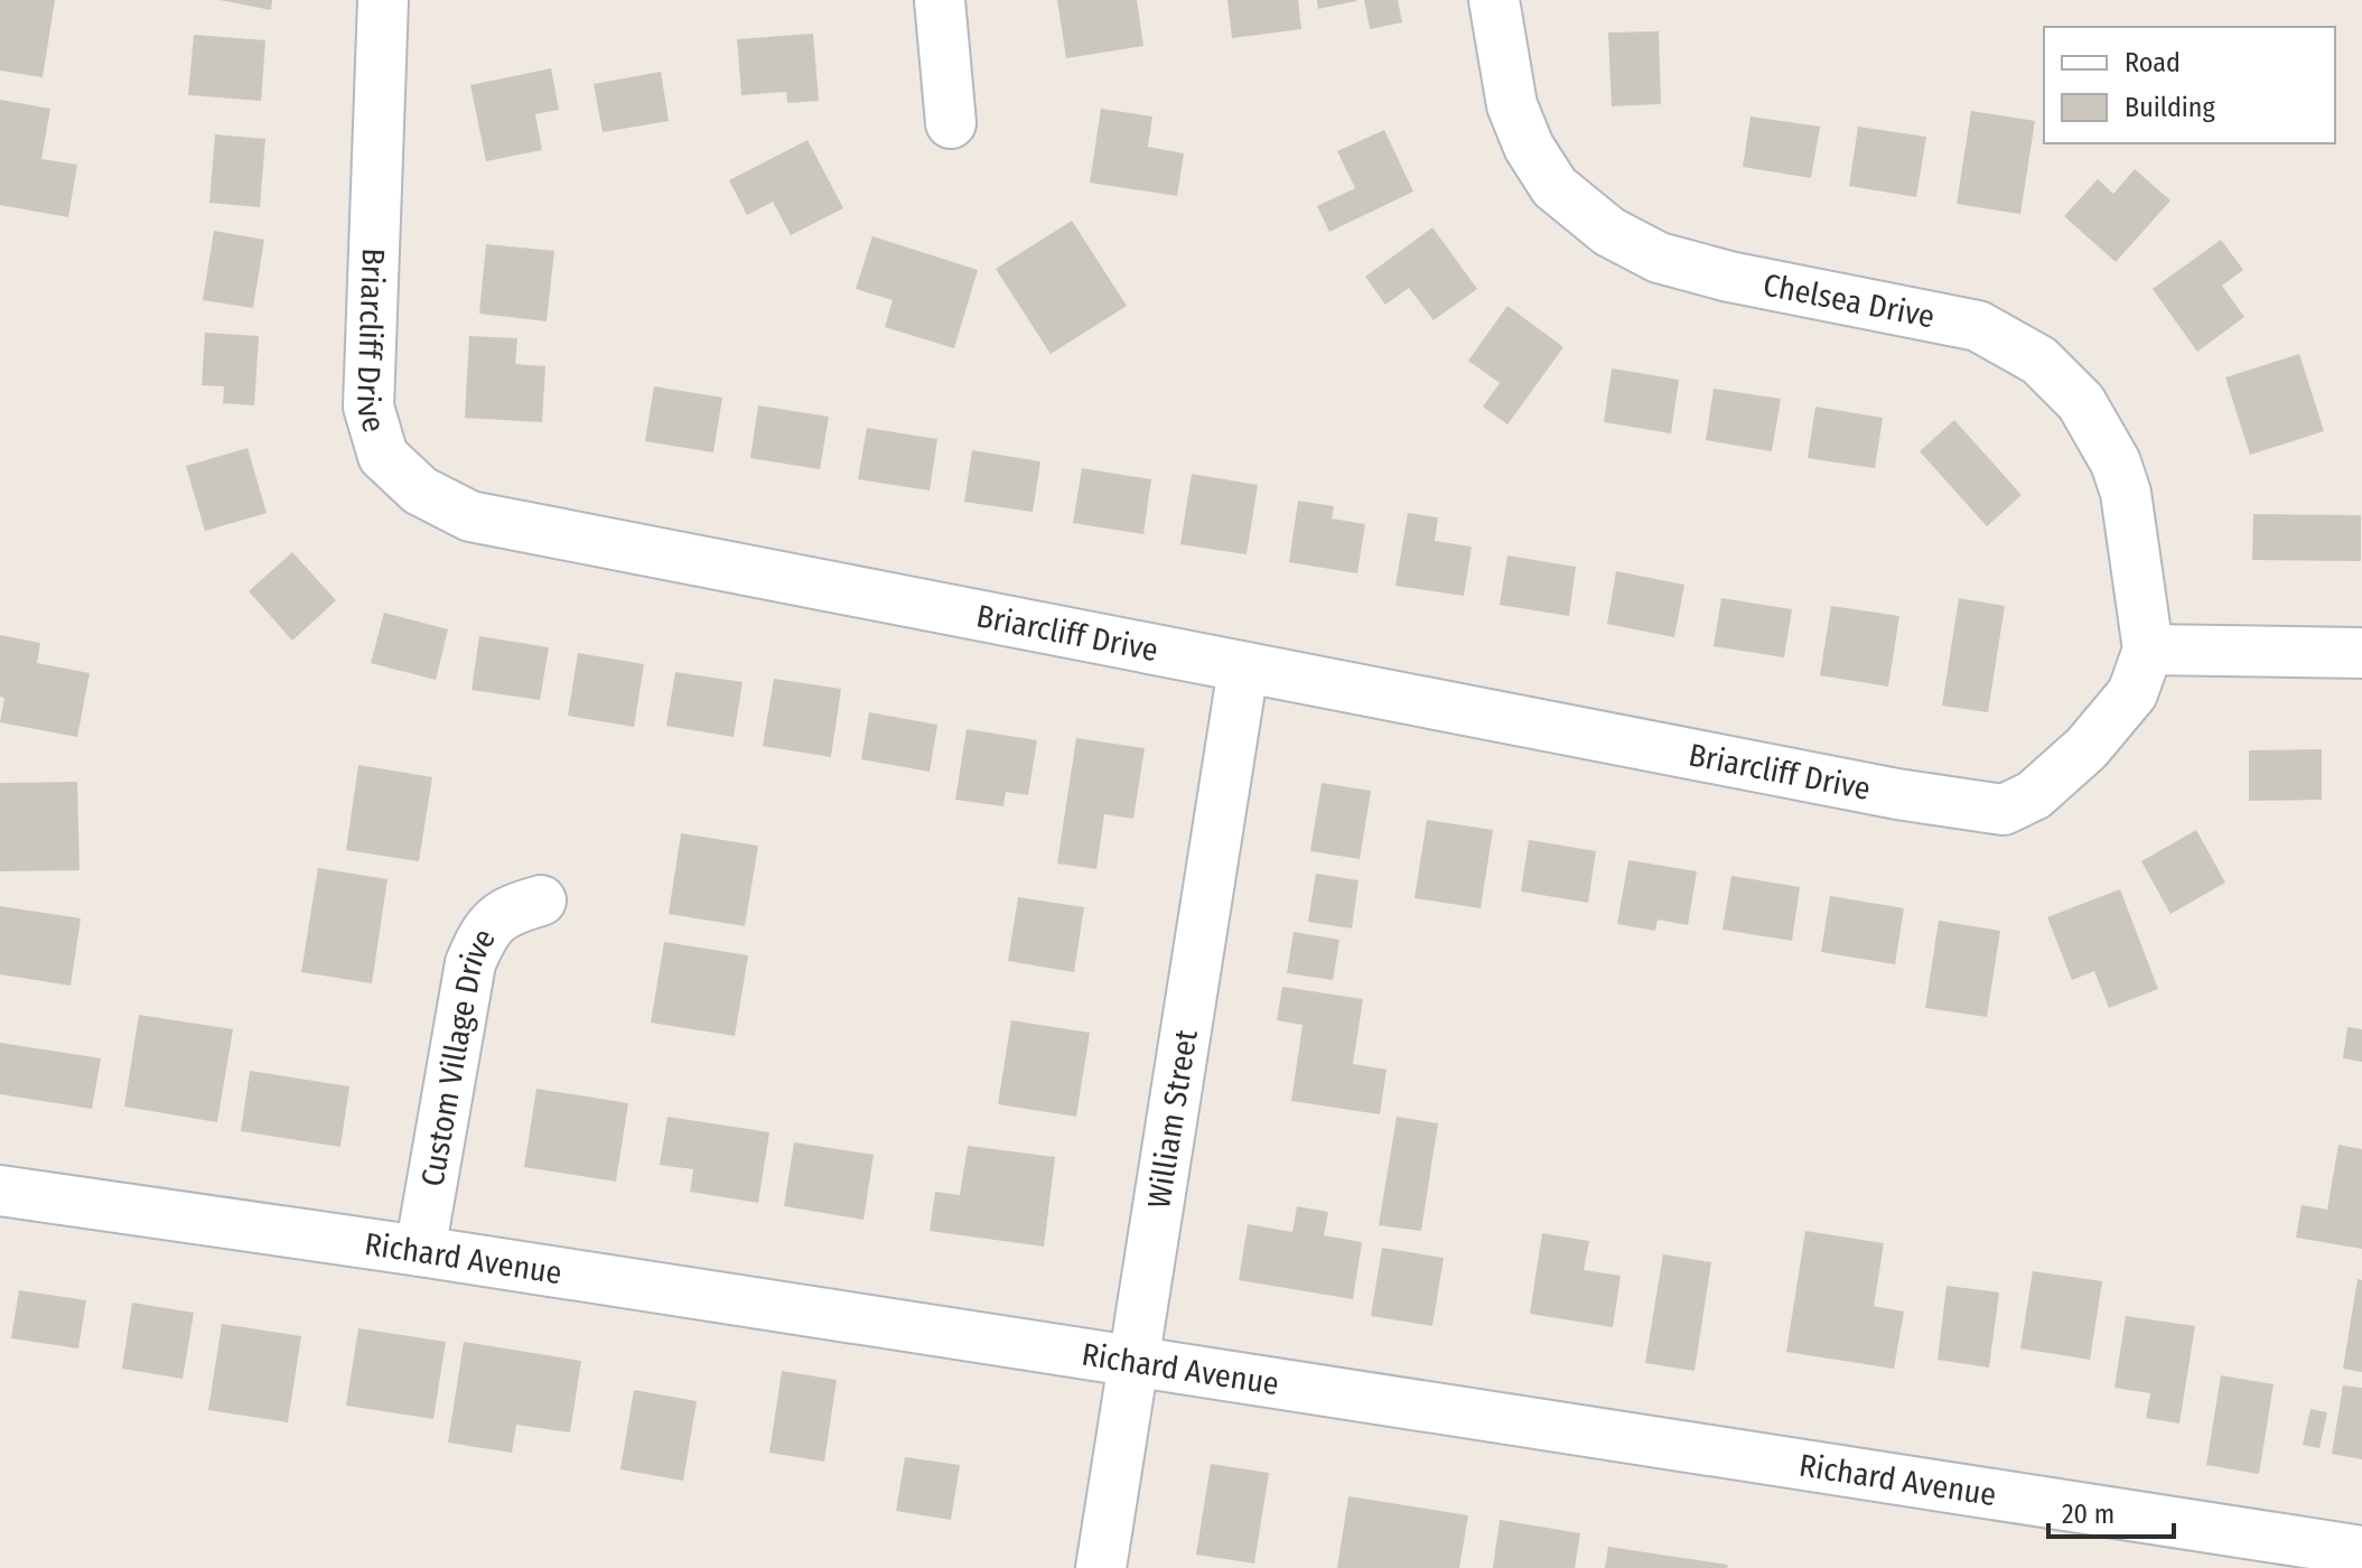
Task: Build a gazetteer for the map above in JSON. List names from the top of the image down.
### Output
{
  "streets": {
    "street": [
      "Chelsea Drive",
      "Briarcliff Drive",
      "Custom Village Drive",
      "William Street",
      "Richard Avenue"
    ]
  },
  "crossings": [
    ["Chelsea Drive", "Briarcliff Drive"],
    ["Briarcliff Drive", "William Street"],
    ["Custom Village Drive", "Richard Avenue"],
    ["William Street", "Richard Avenue"]
  ],
  "legend": ["Road", "Building"],
  "scale_bar": "20 m"
}
